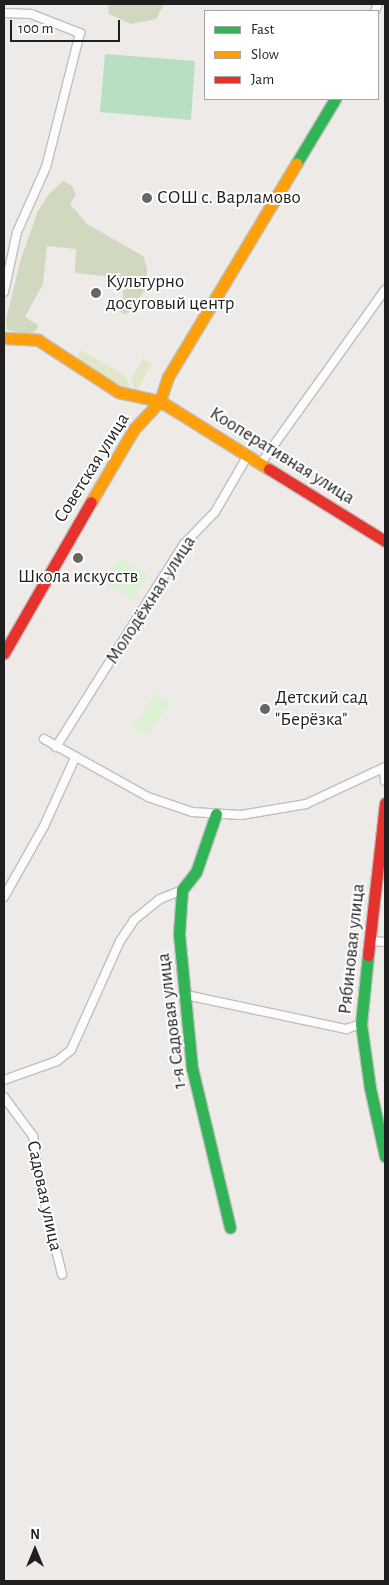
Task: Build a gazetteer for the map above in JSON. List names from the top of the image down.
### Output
{
  "streets": {
    "street": [
      "Кооперативная улица",
      "Советская улица",
      "Молодёжная улица",
      "Рябиновая улица",
      "1-я Садовая улица",
      "Садовая улица"
    ]
  },
  "crossings": [
    ["Кооперативная улица", "Советская улица"],
    ["Кооперативная улица", "Молодёжная улица"]
  ],
  "places": [
    "СОШ с. Варламово",
    "Культурно досуговый центр",
    "Школа искусств",
    "Детский сад \"Берёзка\""
  ],
  "legend": ["Fast", "Slow", "Jam"],
  "scale_bar": "100 m",
  "north": "top"
}
